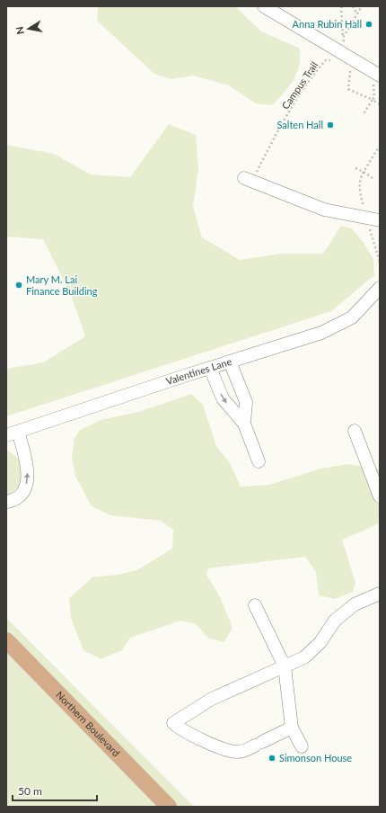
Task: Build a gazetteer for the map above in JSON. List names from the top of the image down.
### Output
{
  "streets": {
    "main road": ["Northern Boulevard"],
    "street": ["Valentines Lane"],
    "path": ["Campus Trail"]
  },
  "places": [
    "Anna Rubin Hall",
    "Salten Hall",
    "Mary M. Lai Finance Building",
    "Simonson House"
  ],
  "scale_bar": "50 m",
  "north": "left"
}
